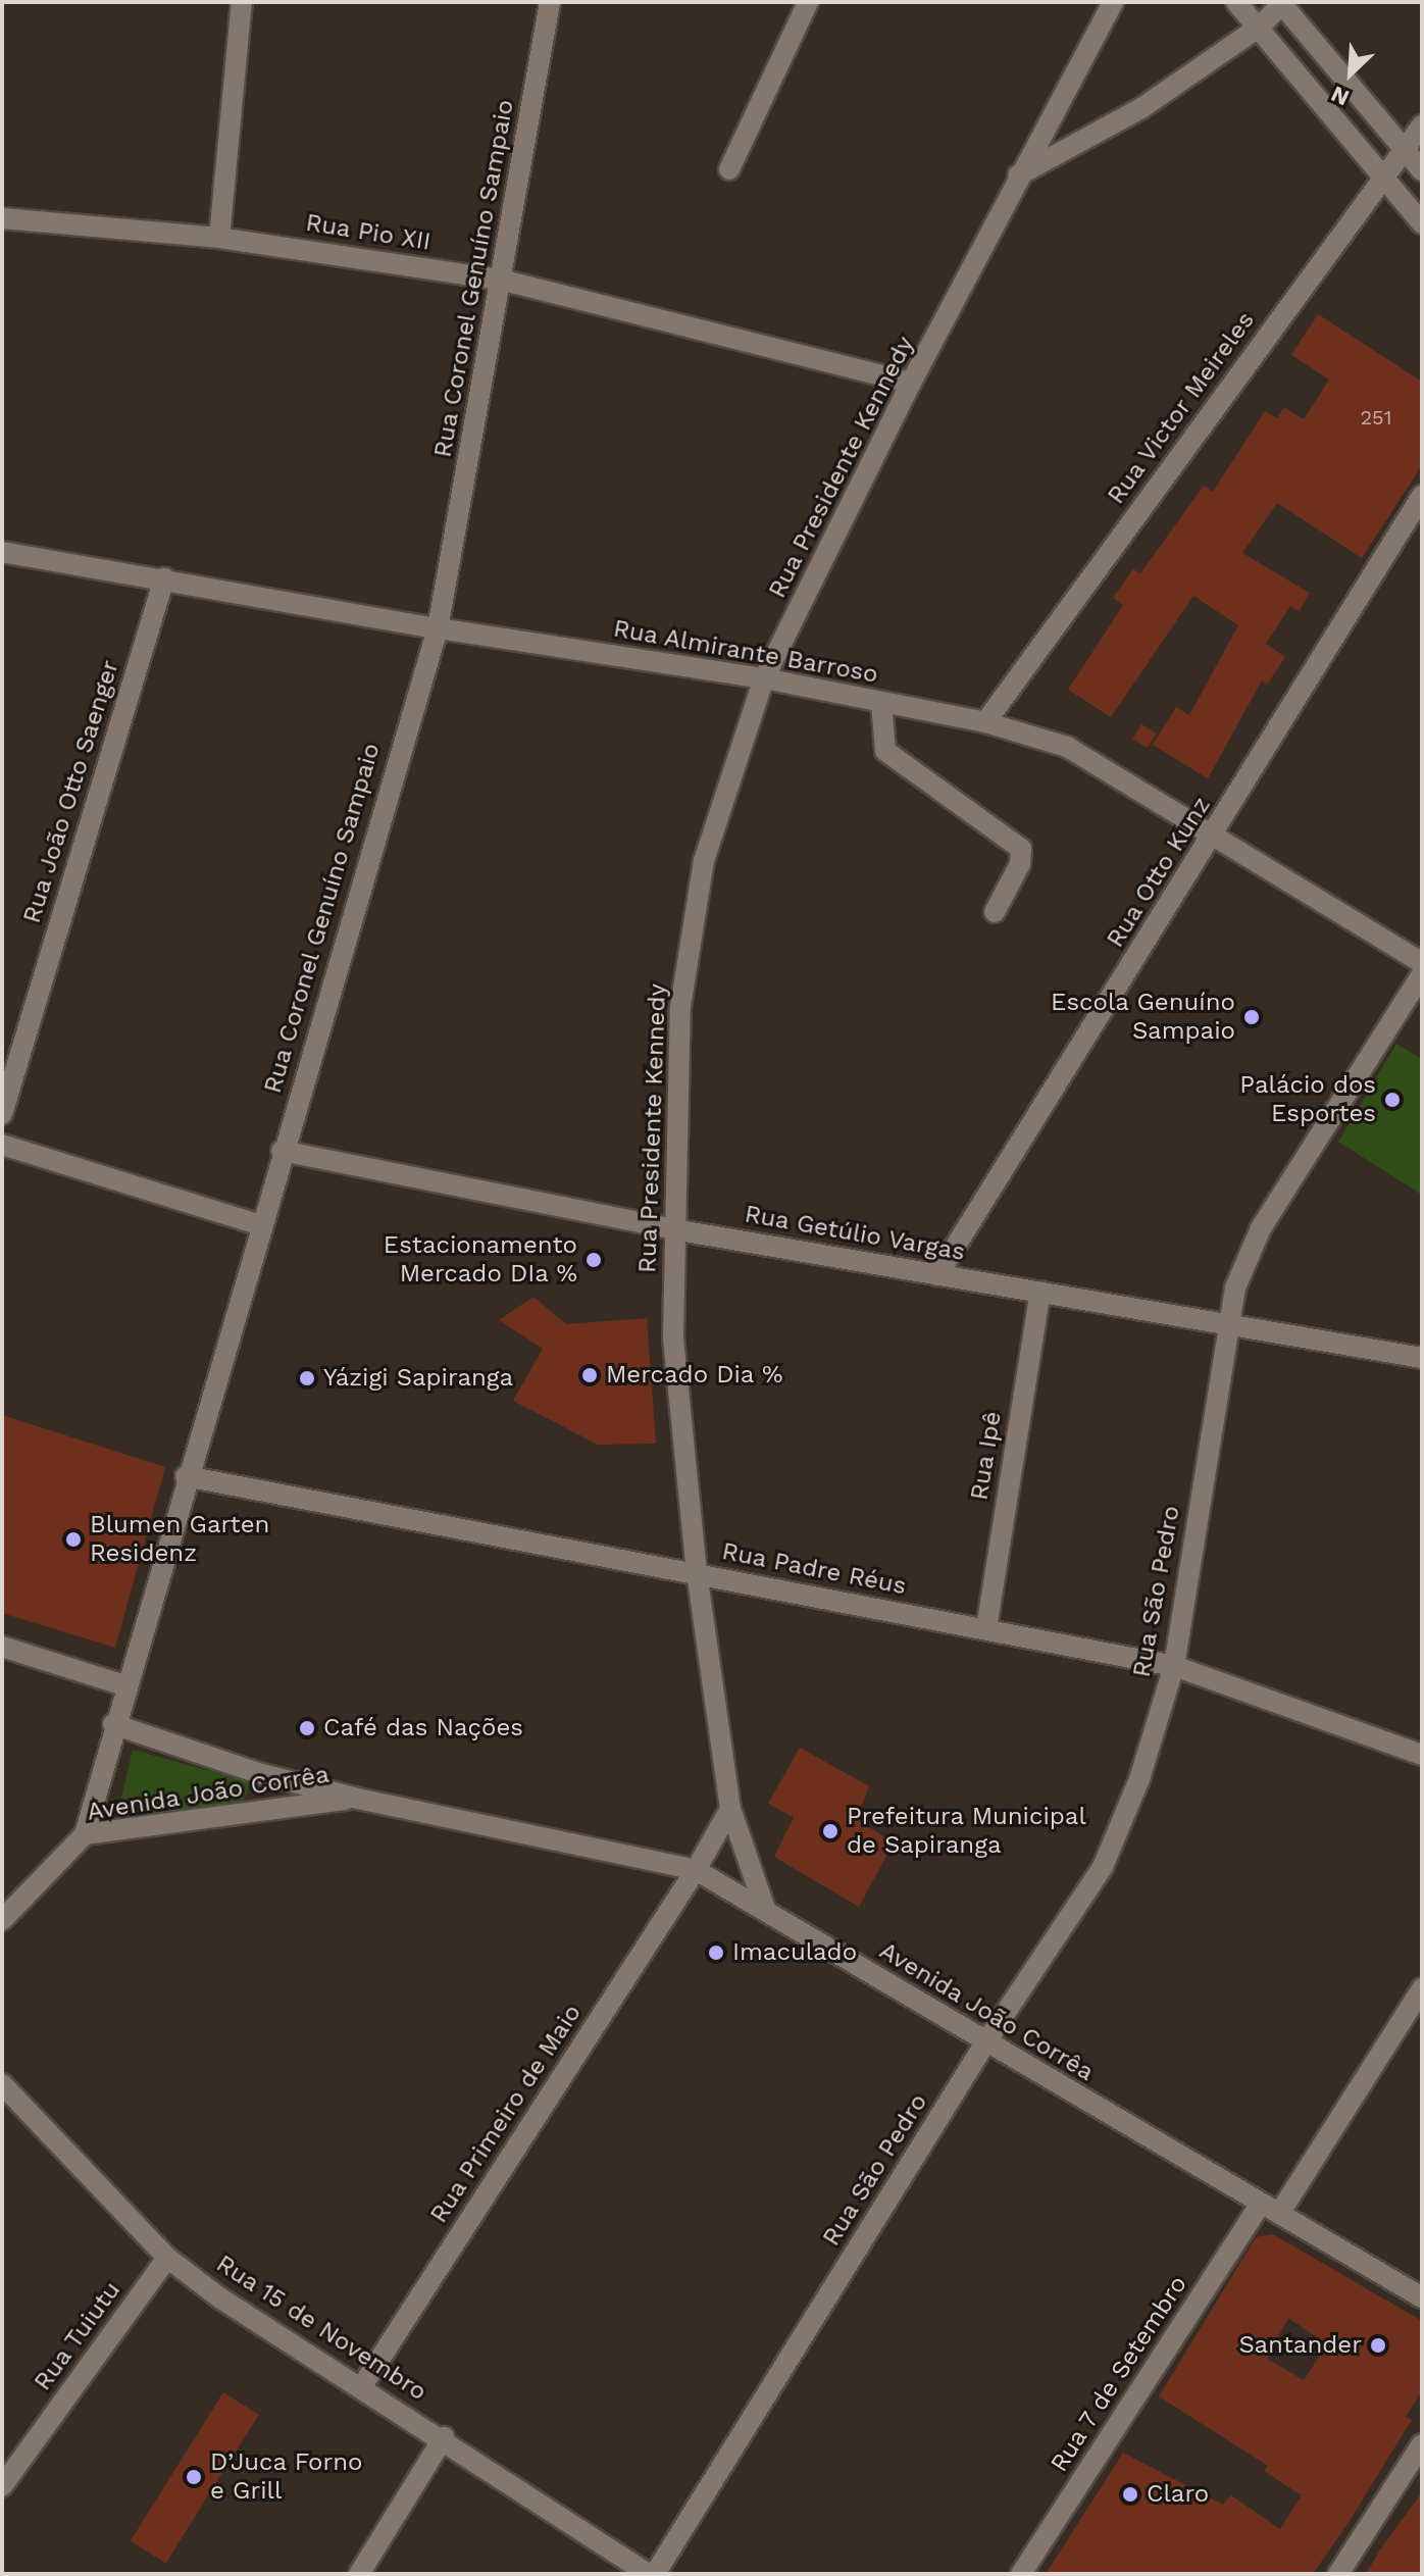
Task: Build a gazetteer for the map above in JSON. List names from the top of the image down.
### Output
{
  "streets": {
    "street": [
      "Rua Pio XII",
      "Rua Coronel Genuíno Sampaio",
      "Rua Victor Meireles",
      "Rua Presidente Kennedy",
      "Rua Almirante Barroso",
      "Rua João Otto Saenger",
      "Rua Otto Kunz",
      "Rua Getúlio Vargas",
      "Rua Ipê",
      "Rua Padre Réus",
      "Rua São Pedro",
      "Avenida João Corrêa",
      "Rua Primeiro de Maio",
      "Rua 15 de Novembro",
      "Rua Tuiutu",
      "Rua 7 de Setembro"
    ]
  },
  "crossings": [
    ["Rua Pio XII", "Rua Coronel Genuíno Sampaio"],
    ["Rua Pio XII", "Rua Presidente Kennedy"],
    ["Rua Coronel Genuíno Sampaio", "Rua Almirante Barroso"],
    ["Rua Coronel Genuíno Sampaio", "Rua Getúlio Vargas"],
    ["Rua Coronel Genuíno Sampaio", "Rua Padre Réus"],
    ["Rua Coronel Genuíno Sampaio", "Avenida João Corrêa"],
    ["Rua Victor Meireles", "Rua Almirante Barroso"],
    ["Rua Presidente Kennedy", "Rua Almirante Barroso"],
    ["Rua Presidente Kennedy", "Rua Getúlio Vargas"],
    ["Rua Presidente Kennedy", "Rua Padre Réus"],
    ["Rua Presidente Kennedy", "Avenida João Corrêa"],
    ["Rua Almirante Barroso", "Rua João Otto Saenger"],
    ["Rua Almirante Barroso", "Rua Otto Kunz"],
    ["Rua Otto Kunz", "Rua Getúlio Vargas"],
    ["Rua Getúlio Vargas", "Rua Ipê"],
    ["Rua Getúlio Vargas", "Rua São Pedro"],
    ["Rua Ipê", "Rua Padre Réus"],
    ["Rua Padre Réus", "Rua São Pedro"],
    ["Rua São Pedro", "Avenida João Corrêa"],
    ["Avenida João Corrêa", "Rua Primeiro de Maio"],
    ["Avenida João Corrêa", "Rua 7 de Setembro"],
    ["Rua Primeiro de Maio", "Rua 15 de Novembro"],
    ["Rua 15 de Novembro", "Rua Tuiutu"]
  ],
  "places": [
    "Escola Genuíno Sampaio",
    "Palácio dos Esportes",
    "Estacionamento Mercado DIa %",
    "Mercado Dia %",
    "Yázigi Sapiranga",
    "Blumen Garten Residenz",
    "Café das Nações",
    "Prefeitura Municipal de Sapiranga",
    "Imaculado",
    "Santander",
    "D’Juca Forno e Grill",
    "Claro"
  ],
  "house_numbers": ["251"],
  "north": "bottom left"
}
